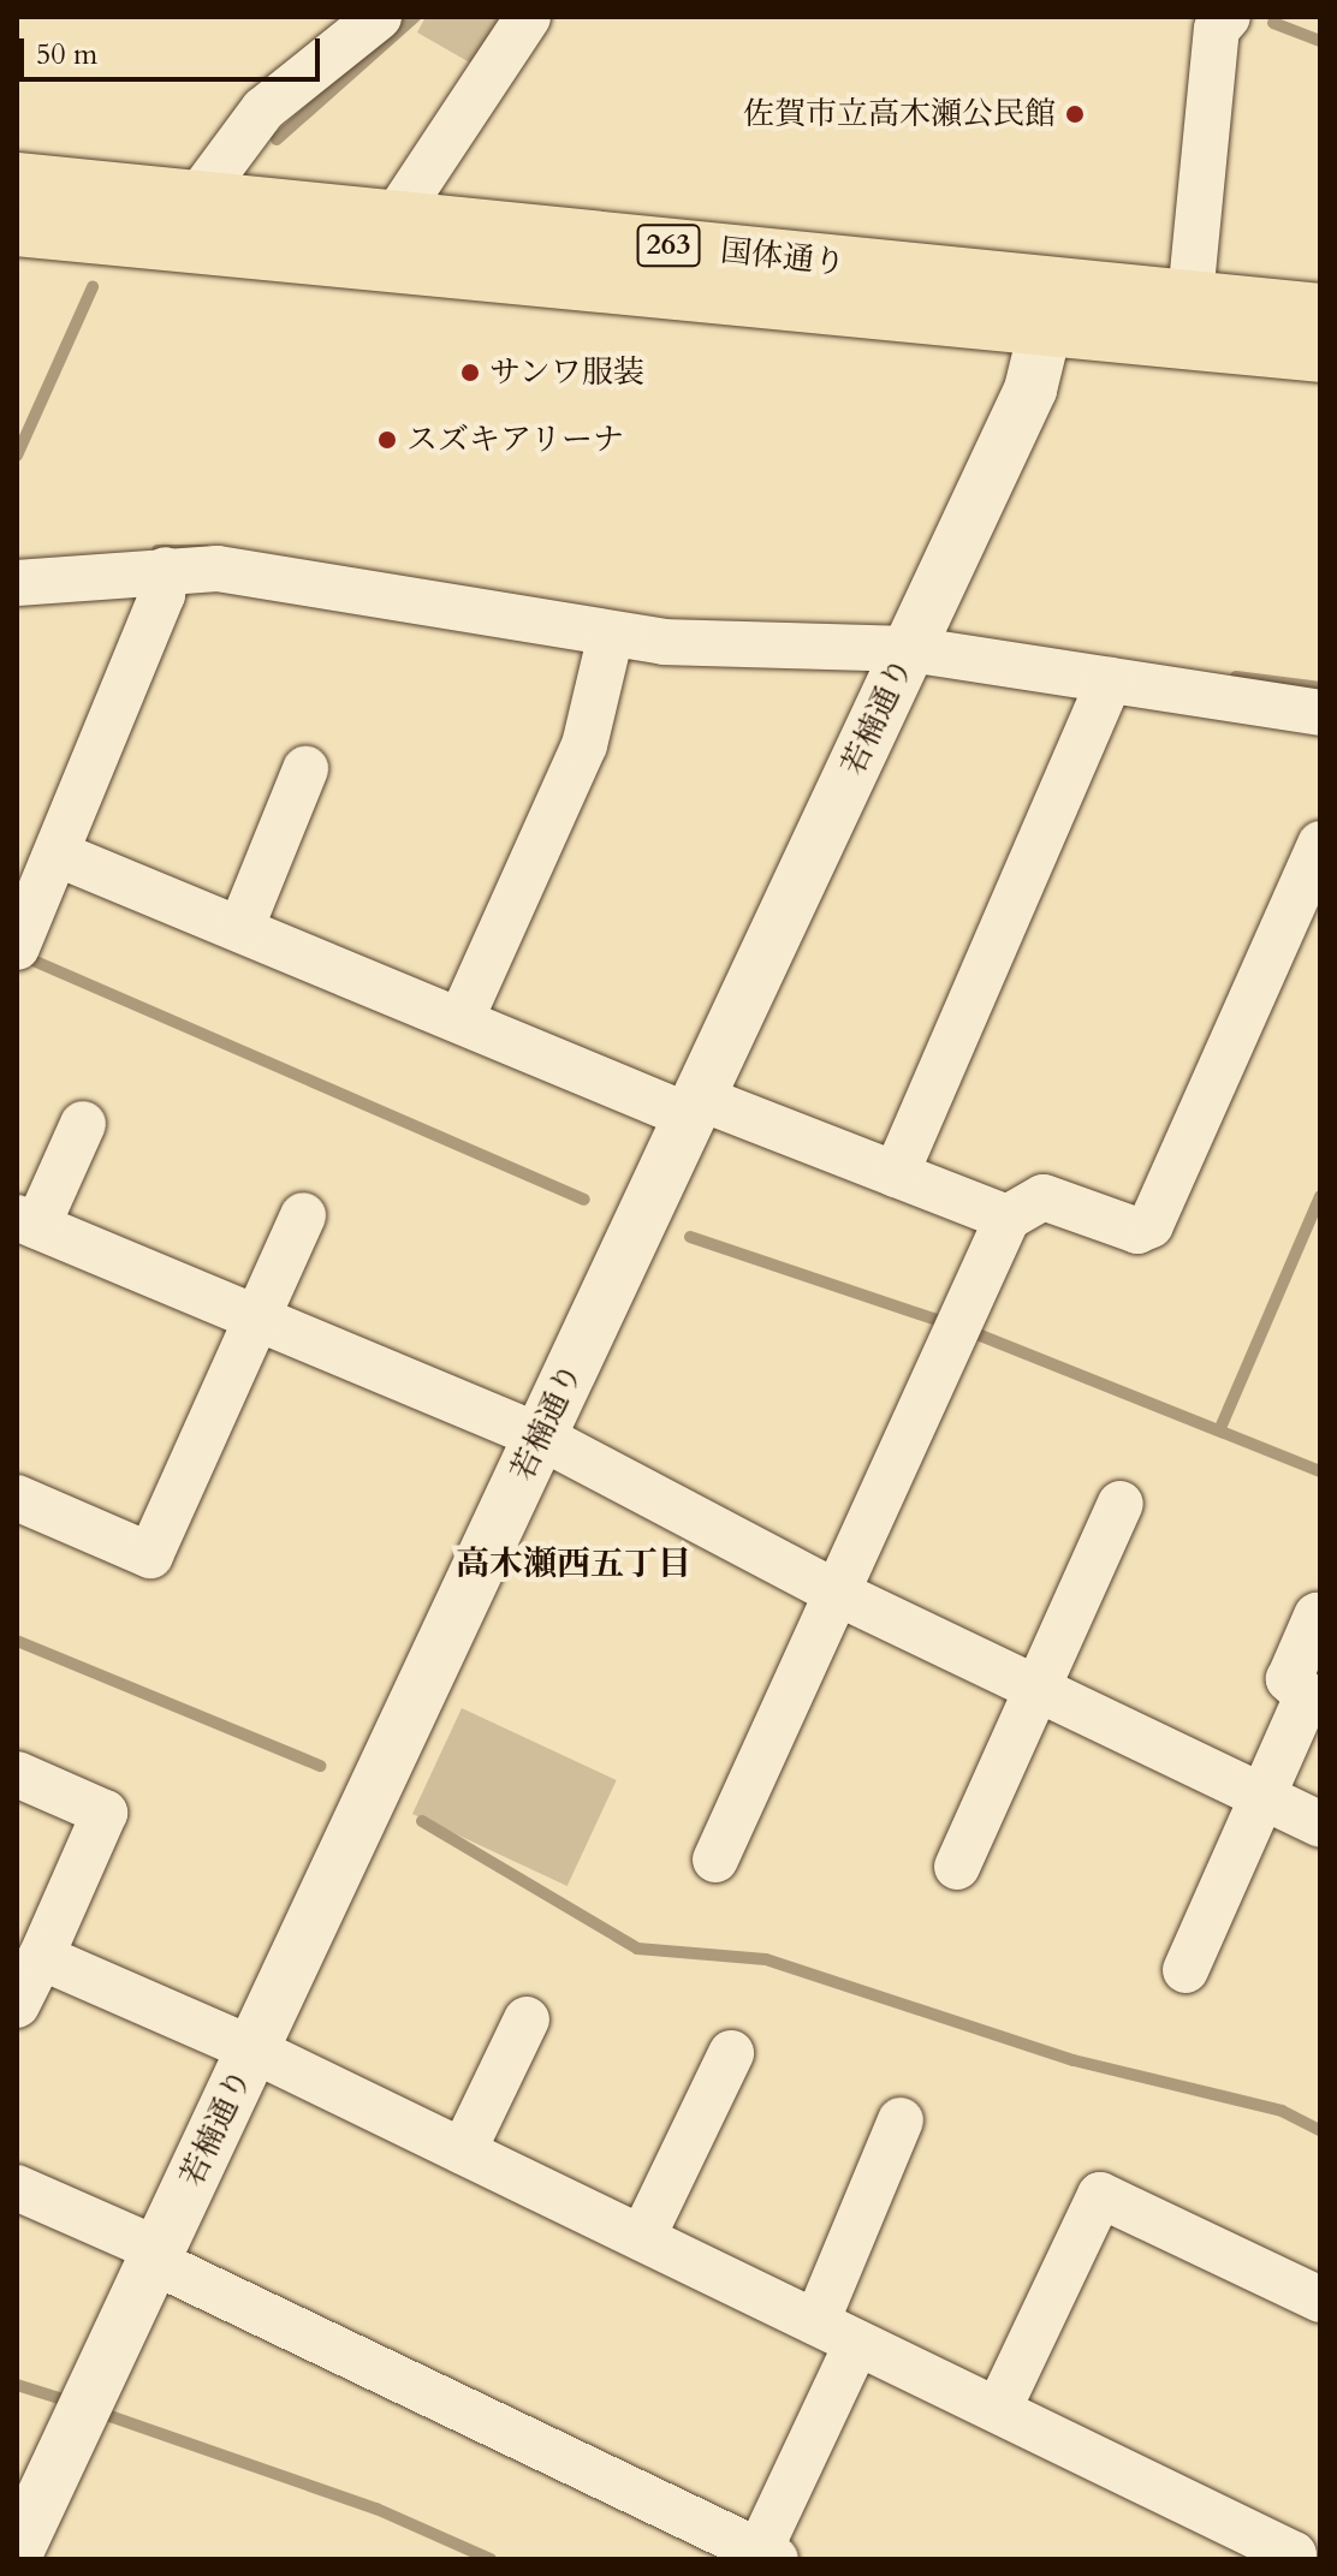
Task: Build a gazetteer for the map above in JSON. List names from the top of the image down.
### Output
{
  "streets": {
    "highway": ["263", "国体通り"],
    "street": ["若楠通り"]
  },
  "crossings": [
    ["国体通り", "若楠通り"]
  ],
  "districts": ["高木瀬西五丁目"],
  "places": ["佐賀市立高木瀬公民館", "サンワ服装", "スズキアリーナ"],
  "scale_bar": "50 m"
}
